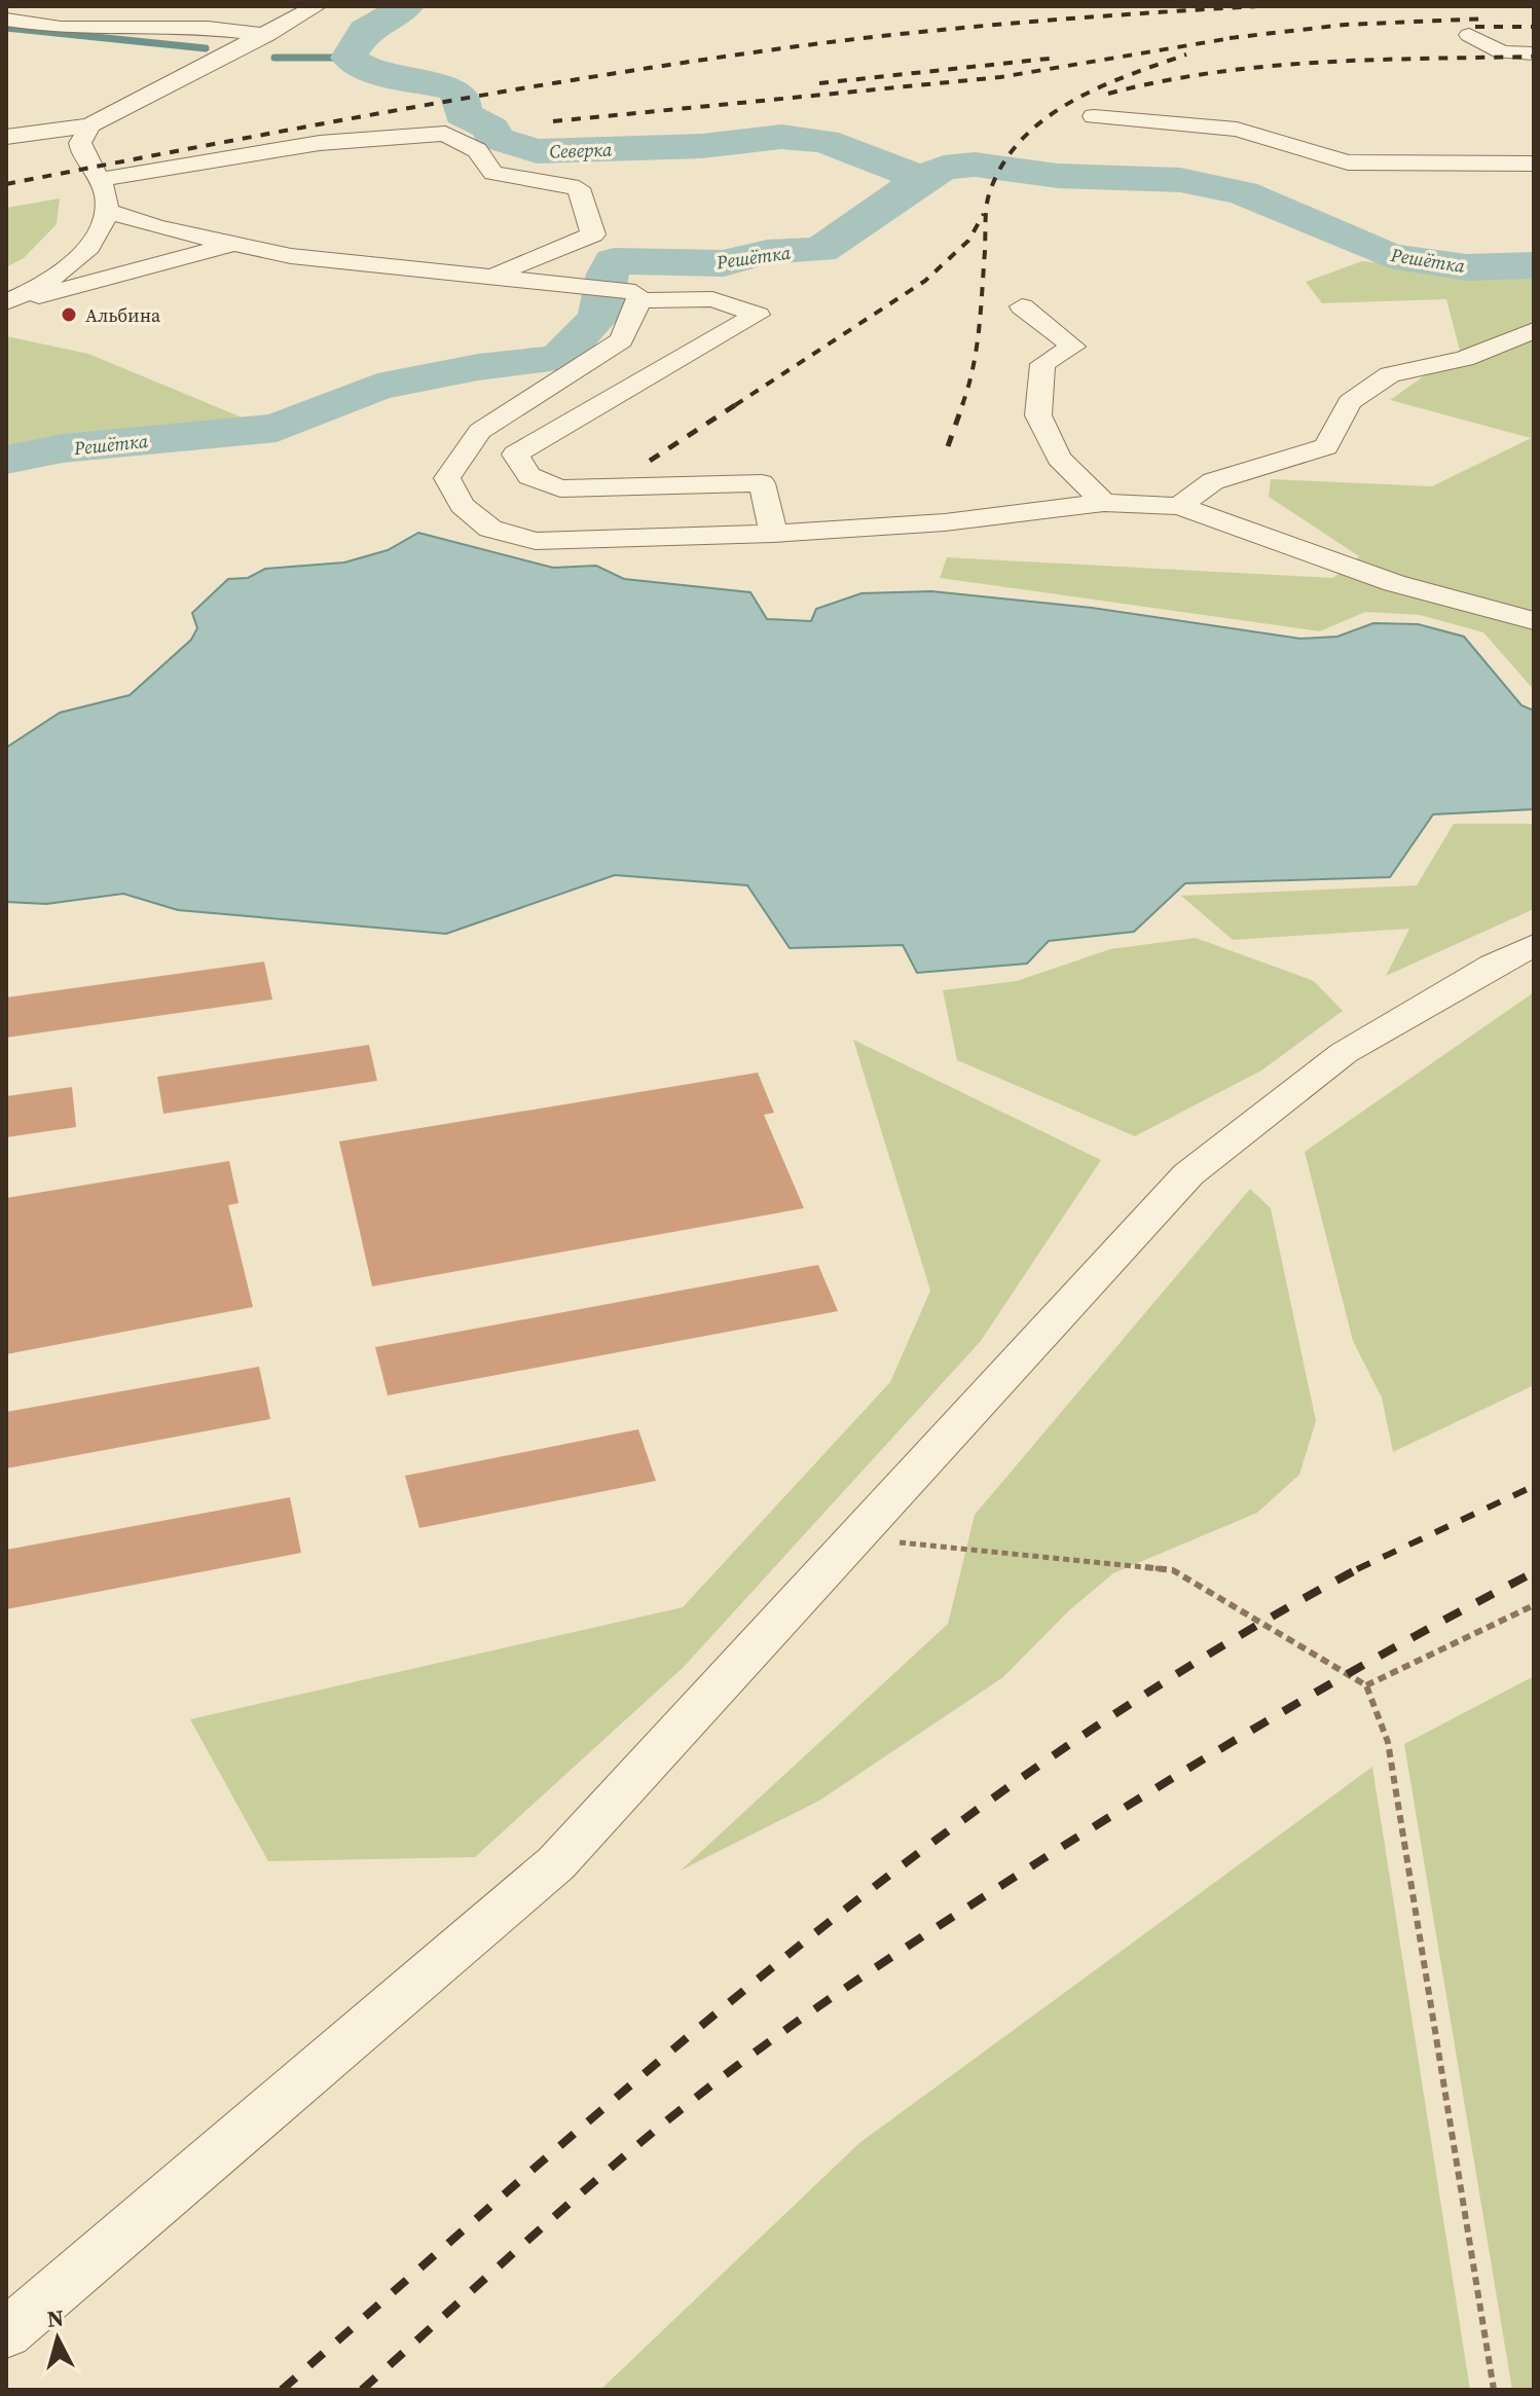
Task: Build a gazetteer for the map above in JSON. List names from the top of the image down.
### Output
{
  "water": ["Северка", "Решётка"],
  "places": ["Альбина"],
  "north": "top"
}
